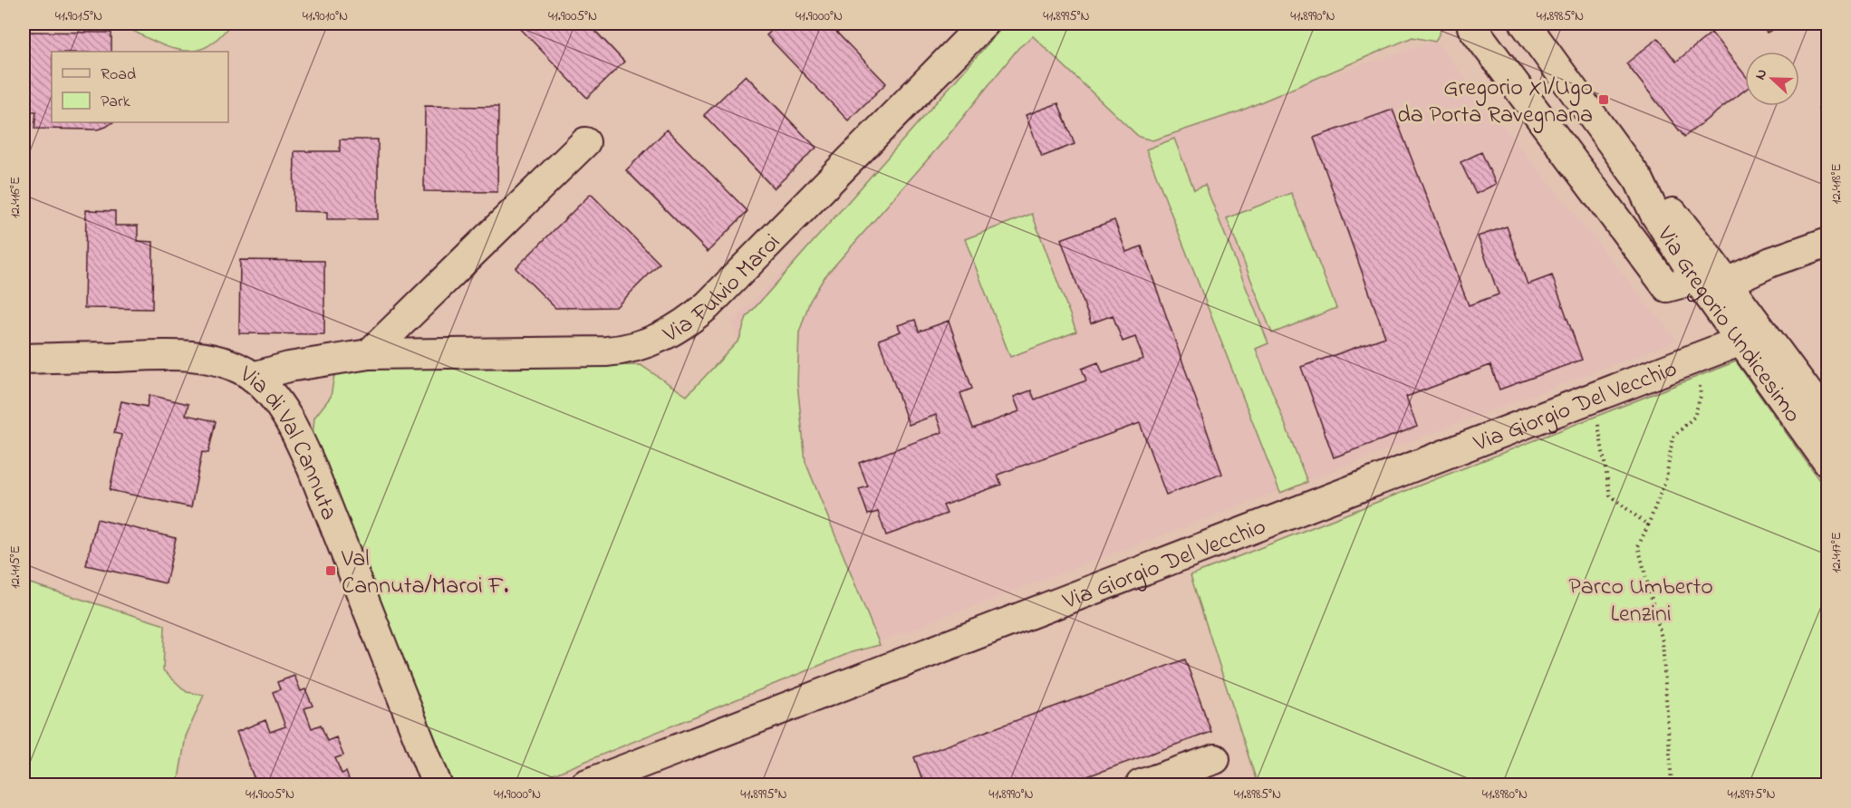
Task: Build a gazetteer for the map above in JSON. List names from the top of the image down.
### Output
{
  "streets": {
    "street": [
      "Via Fulvio Maroi",
      "Via Gregorio Undicesimo",
      "Via Giorgio Del Vecchio",
      "Via di Val Cannuta"
    ]
  },
  "crossings": [
    ["Via Fulvio Maroi", "Via di Val Cannuta"],
    ["Via Gregorio Undicesimo", "Via Giorgio Del Vecchio"]
  ],
  "parks": ["Parco Umberto Lenzini"],
  "places": {
    "transit": ["Gregorio XI/Ugo da Porta Ravegnana", "Val Cannuta/Maroi F."]
  },
  "legend": ["Road", "Park"],
  "north": "left",
  "coordinates": [
    "41.9015°N",
    "41.9010°N",
    "41.9005°N",
    "41.9000°N",
    "41.8995°N",
    "41.8990°N",
    "41.8985°N",
    "12.418°E",
    "12.416°E",
    "12.417°E",
    "12.415°E",
    "41.8980°N",
    "41.8975°N"
  ]
}
